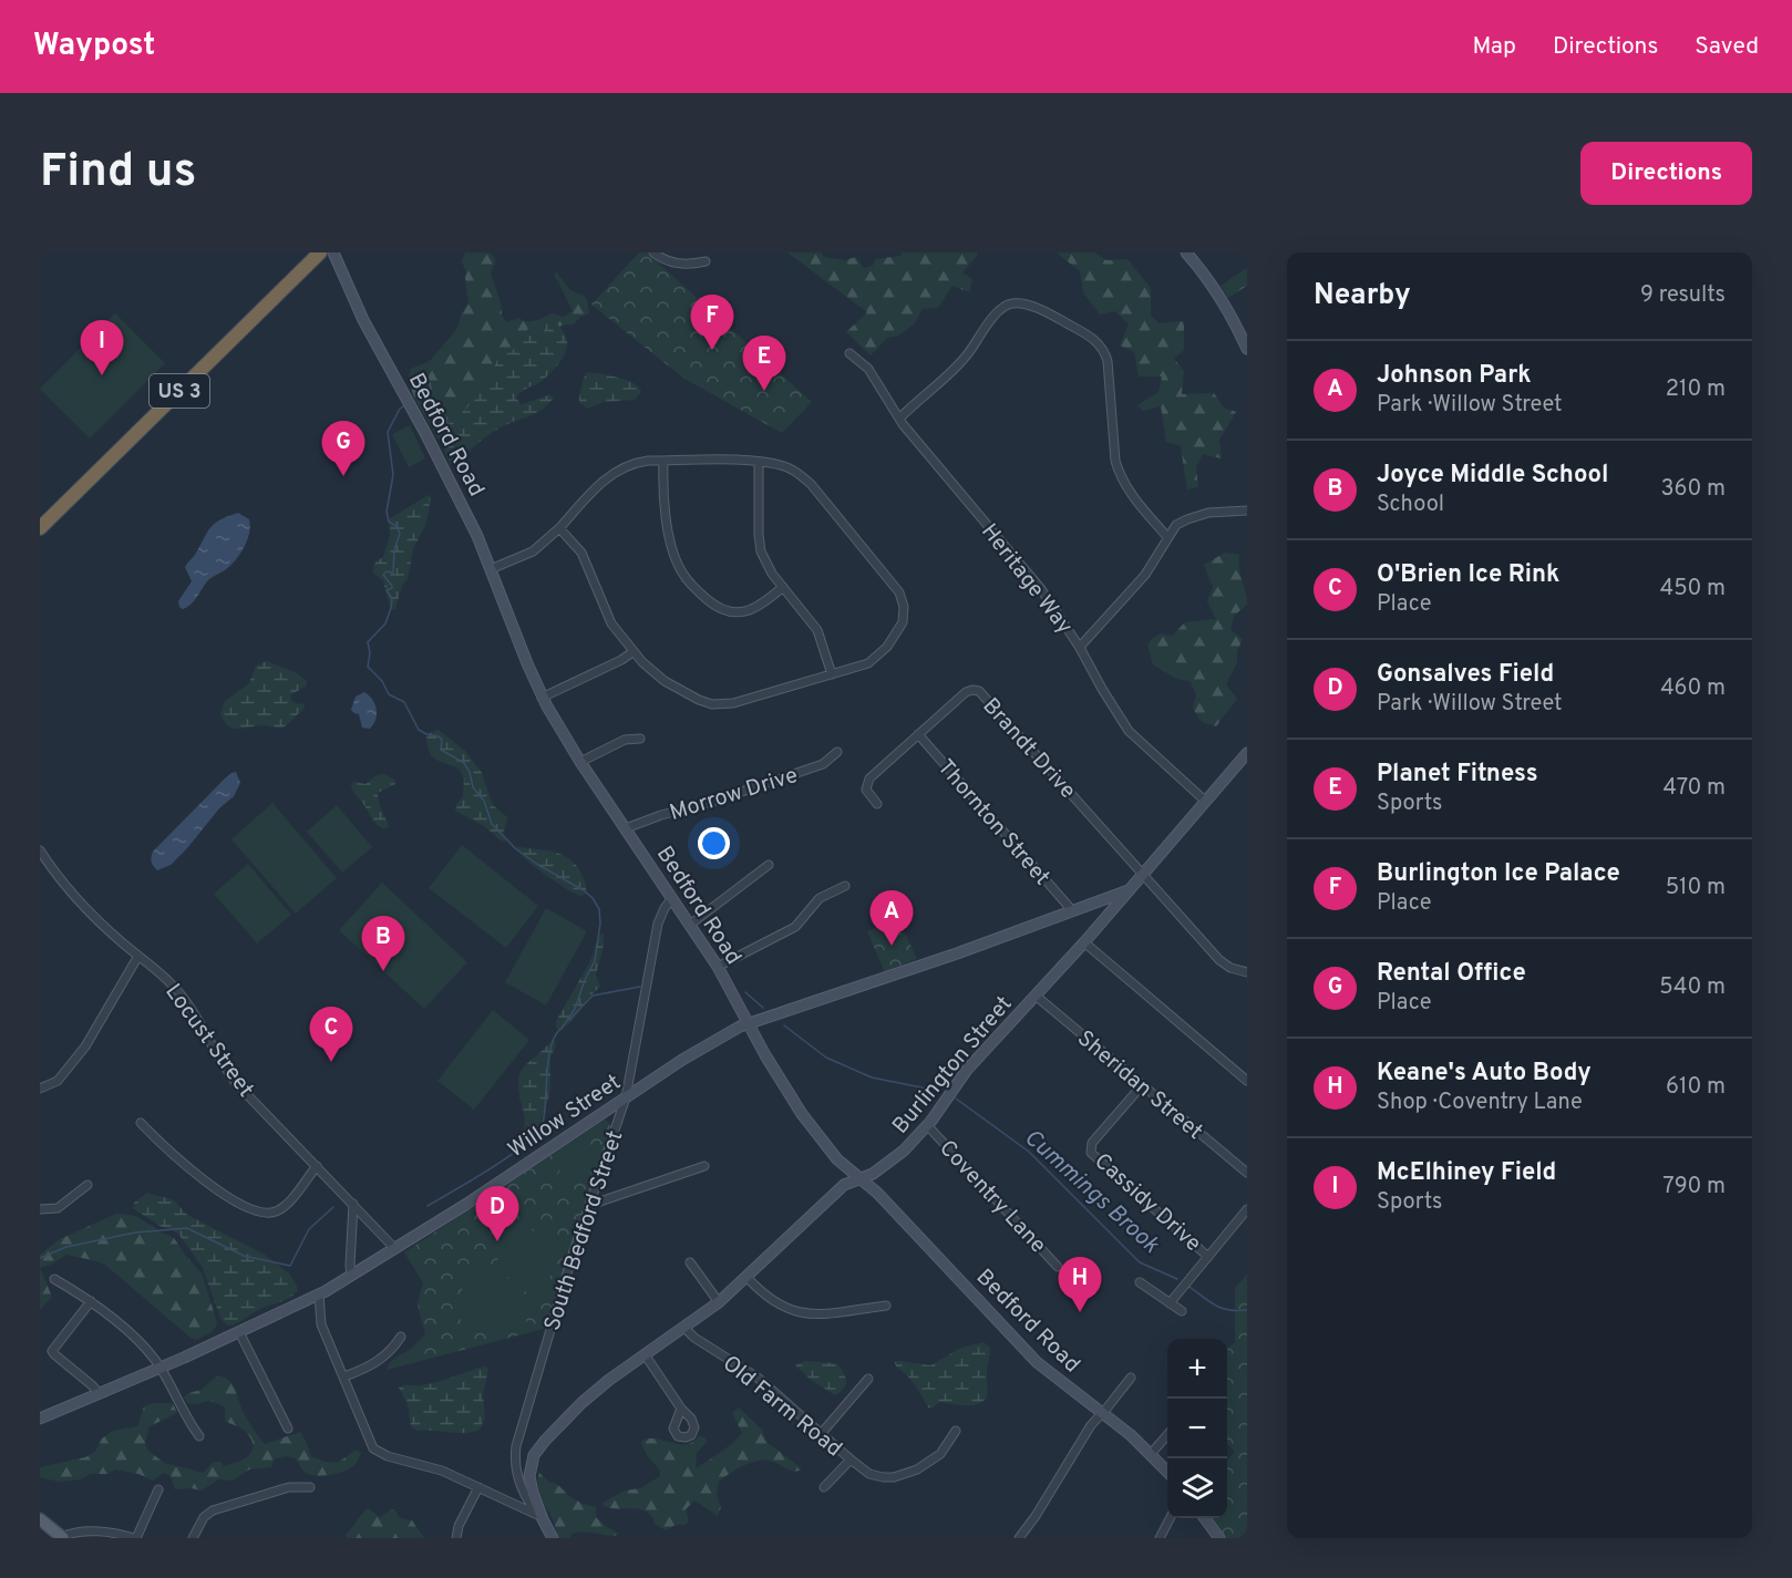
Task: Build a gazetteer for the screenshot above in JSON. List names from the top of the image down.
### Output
{
  "streets": {
    "highway": ["US 3"],
    "street": [
      "Bedford Road",
      "Heritage Way",
      "Brandt Drive",
      "Morrow Drive",
      "Thornton Street",
      "Locust Street",
      "Burlington Street",
      "Sheridan Street",
      "Willow Street",
      "Coventry Lane",
      "Cassidy Drive",
      "South Bedford Street",
      "Old Farm Road"
    ]
  },
  "crossings": [
    ["Bedford Road", "Morrow Drive"],
    ["Bedford Road", "Burlington Street"],
    ["Bedford Road", "Willow Street"],
    ["Bedford Road", "South Bedford Street"],
    ["Heritage Way", "Burlington Street"],
    ["Brandt Drive", "Thornton Street"],
    ["Brandt Drive", "Burlington Street"],
    ["Thornton Street", "Willow Street"],
    ["Locust Street", "Willow Street"],
    ["Burlington Street", "Sheridan Street"],
    ["Burlington Street", "Willow Street"],
    ["Burlington Street", "Coventry Lane"],
    ["Burlington Street", "South Bedford Street"],
    ["Burlington Street", "Old Farm Road"],
    ["Sheridan Street", "Cassidy Drive"],
    ["Willow Street", "South Bedford Street"]
  ],
  "water": ["Cummings Brook"],
  "page": {
    "header": "Waypost",
    "nav": ["Map", "Directions", "Saved"],
    "buttons": "Directions",
    "title": "Find us",
    "heading": ["Nearby", "9 results"],
    "pins": [
      "F",
      "I",
      "E",
      "G",
      "A",
      "B",
      "C",
      "D",
      "H"
    ],
    "list": [
      {
        "mark": "A",
        "name": "Johnson Park",
        "note": "Park · Willow Street",
        "value": "210 m"
      },
      {
        "mark": "B",
        "name": "Joyce Middle School",
        "note": "School",
        "value": "360 m"
      },
      {
        "mark": "C",
        "name": "O'Brien Ice Rink",
        "note": "Place",
        "value": "450 m"
      },
      {
        "mark": "D",
        "name": "Gonsalves Field",
        "note": "Park · Willow Street",
        "value": "460 m"
      },
      {
        "mark": "E",
        "name": "Planet Fitness",
        "note": "Sports",
        "value": "470 m"
      },
      {
        "mark": "F",
        "name": "Burlington Ice Palace",
        "note": "Place",
        "value": "510 m"
      },
      {
        "mark": "G",
        "name": "Rental Office",
        "note": "Place",
        "value": "540 m"
      },
      {
        "mark": "H",
        "name": "Keane's Auto Body",
        "note": "Shop · Coventry Lane",
        "value": "610 m"
      },
      {
        "mark": "I",
        "name": "McElhiney Field",
        "note": "Sports",
        "value": "790 m"
      }
    ],
    "map_buttons": ["+", "−"]
  }
}
